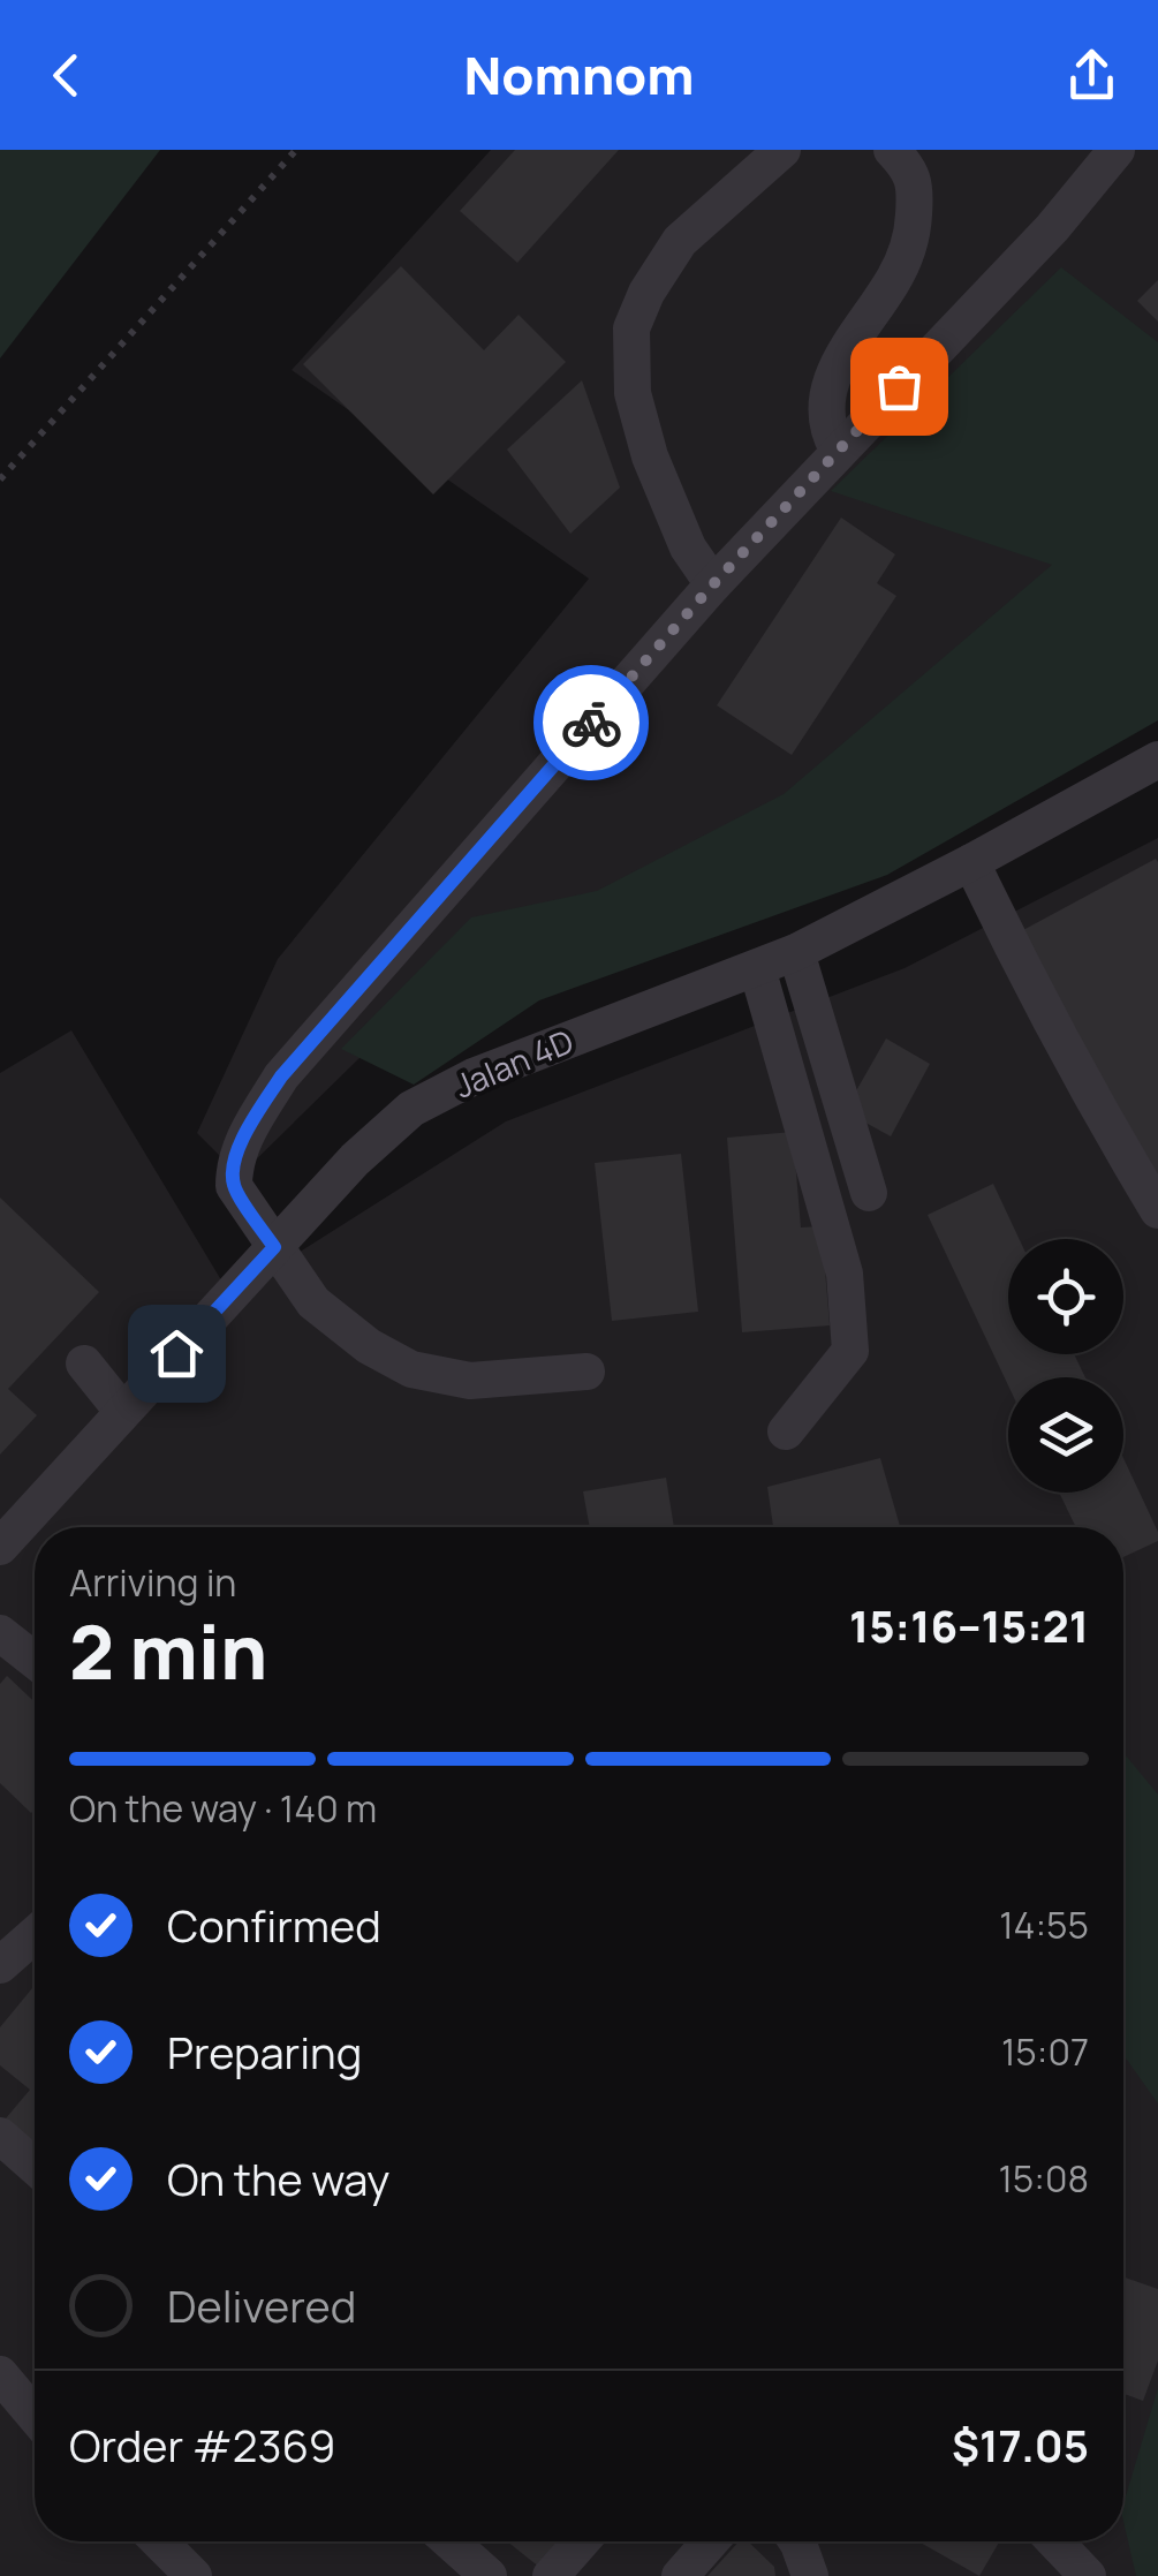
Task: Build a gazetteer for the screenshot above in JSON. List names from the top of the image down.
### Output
{
  "streets": {
    "street": ["Jalan 4D"]
  },
  "page": {
    "header": "Nomnom",
    "heading": ["2 min", "Arriving in", "15:16–15:21"],
    "panel": ["Order #2369", "$17.05"],
    "bar": "On the way · 140 m",
    "list": [
      ["Confirmed", "14:55"],
      ["Preparing", "15:07"],
      ["On the way", "15:08"],
      "Delivered"
    ]
  }
}
